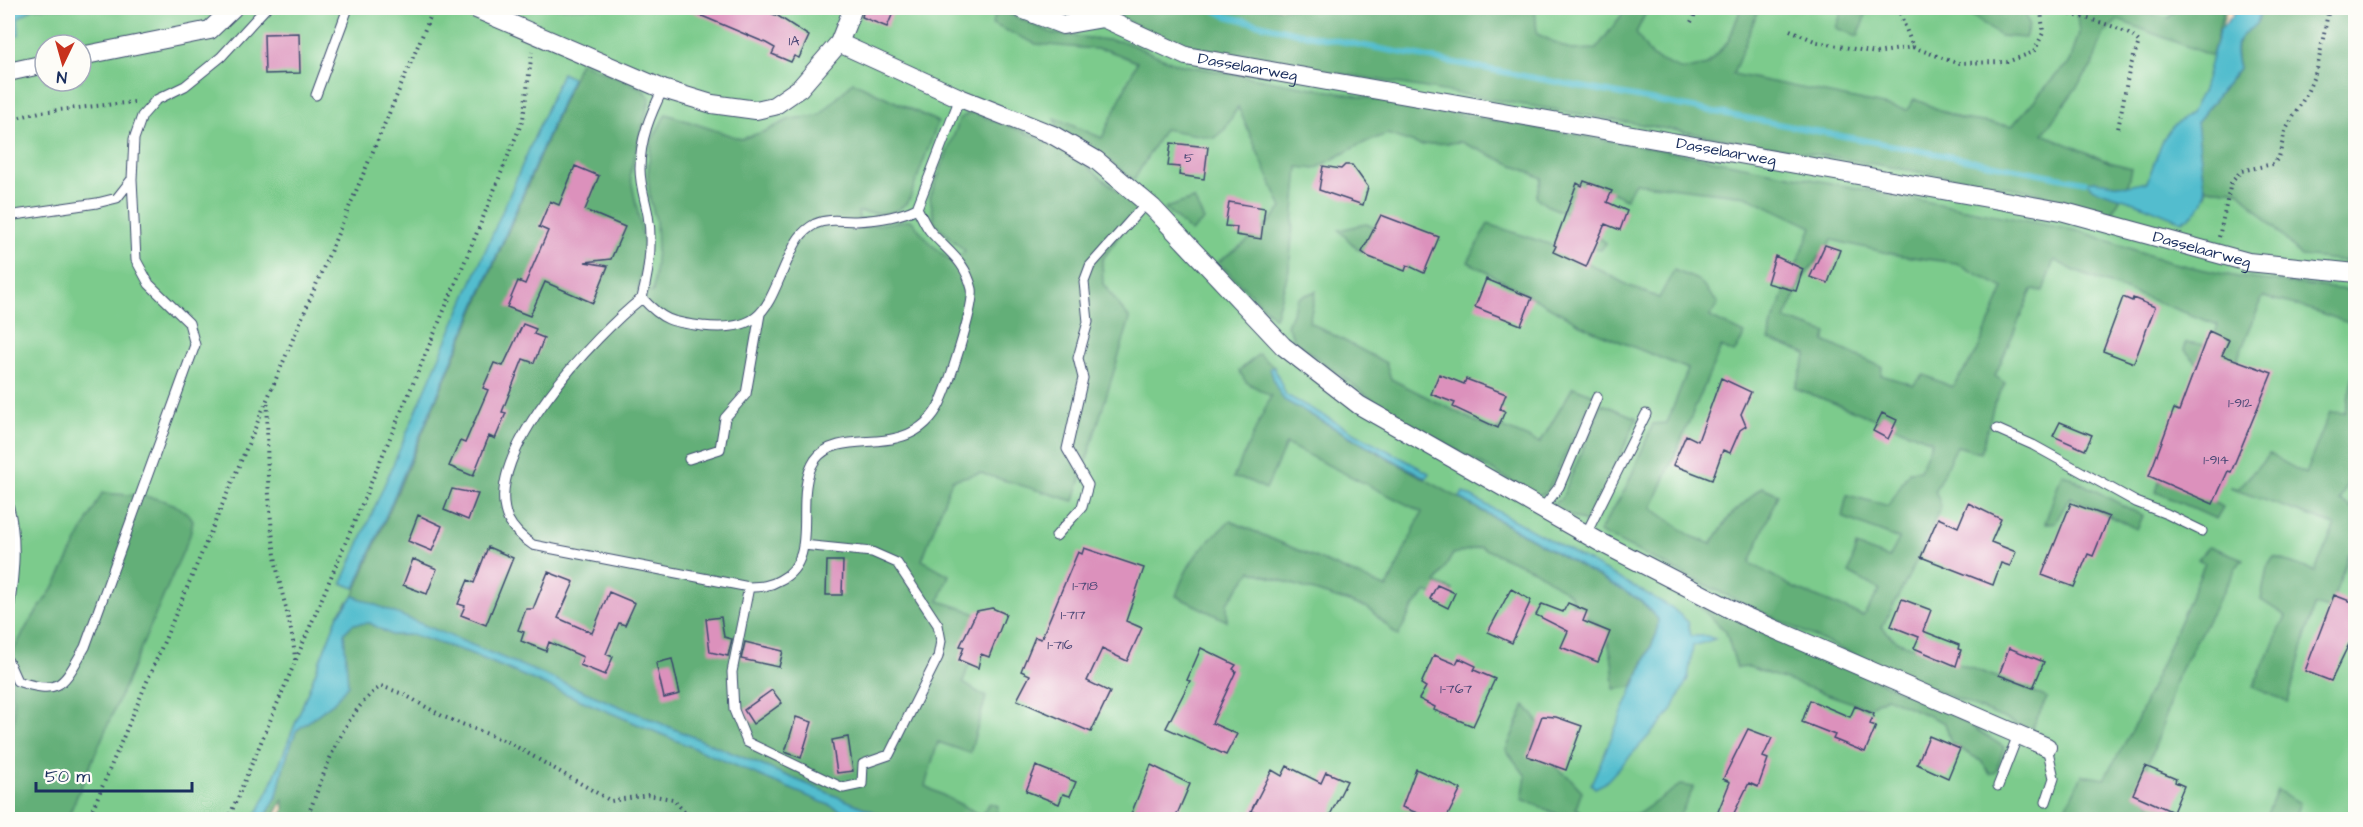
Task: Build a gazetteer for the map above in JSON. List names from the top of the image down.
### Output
{
  "streets": {
    "street": ["Dasselaarweg"]
  },
  "house_numbers": [
    "1A",
    "5",
    "1-912",
    "1-914",
    "1-718",
    "1-717",
    "1-716",
    "1-767"
  ],
  "scale_bar": "50 m",
  "north": "bottom"
}
